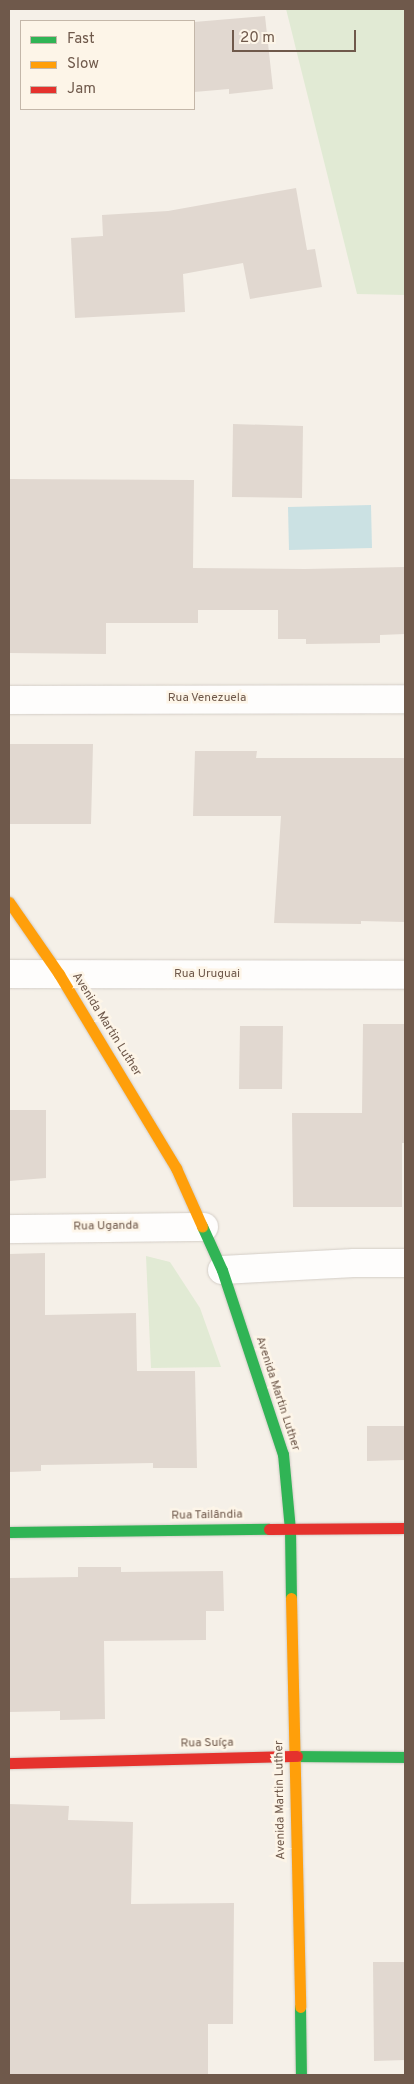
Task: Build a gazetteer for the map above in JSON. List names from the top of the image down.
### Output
{
  "streets": {
    "main road": ["Avenida Martin Luther", "Rua Tailândia", "Rua Suíça"],
    "street": ["Rua Venezuela", "Rua Uruguai", "Rua Uganda"]
  },
  "crossings": [
    ["Rua Uruguai", "Avenida Martin Luther"],
    ["Avenida Martin Luther", "Rua Uganda"],
    ["Avenida Martin Luther", "Rua Tailândia"],
    ["Avenida Martin Luther", "Rua Suíça"]
  ],
  "legend": ["Fast", "Slow", "Jam"],
  "scale_bar": "20 m"
}
